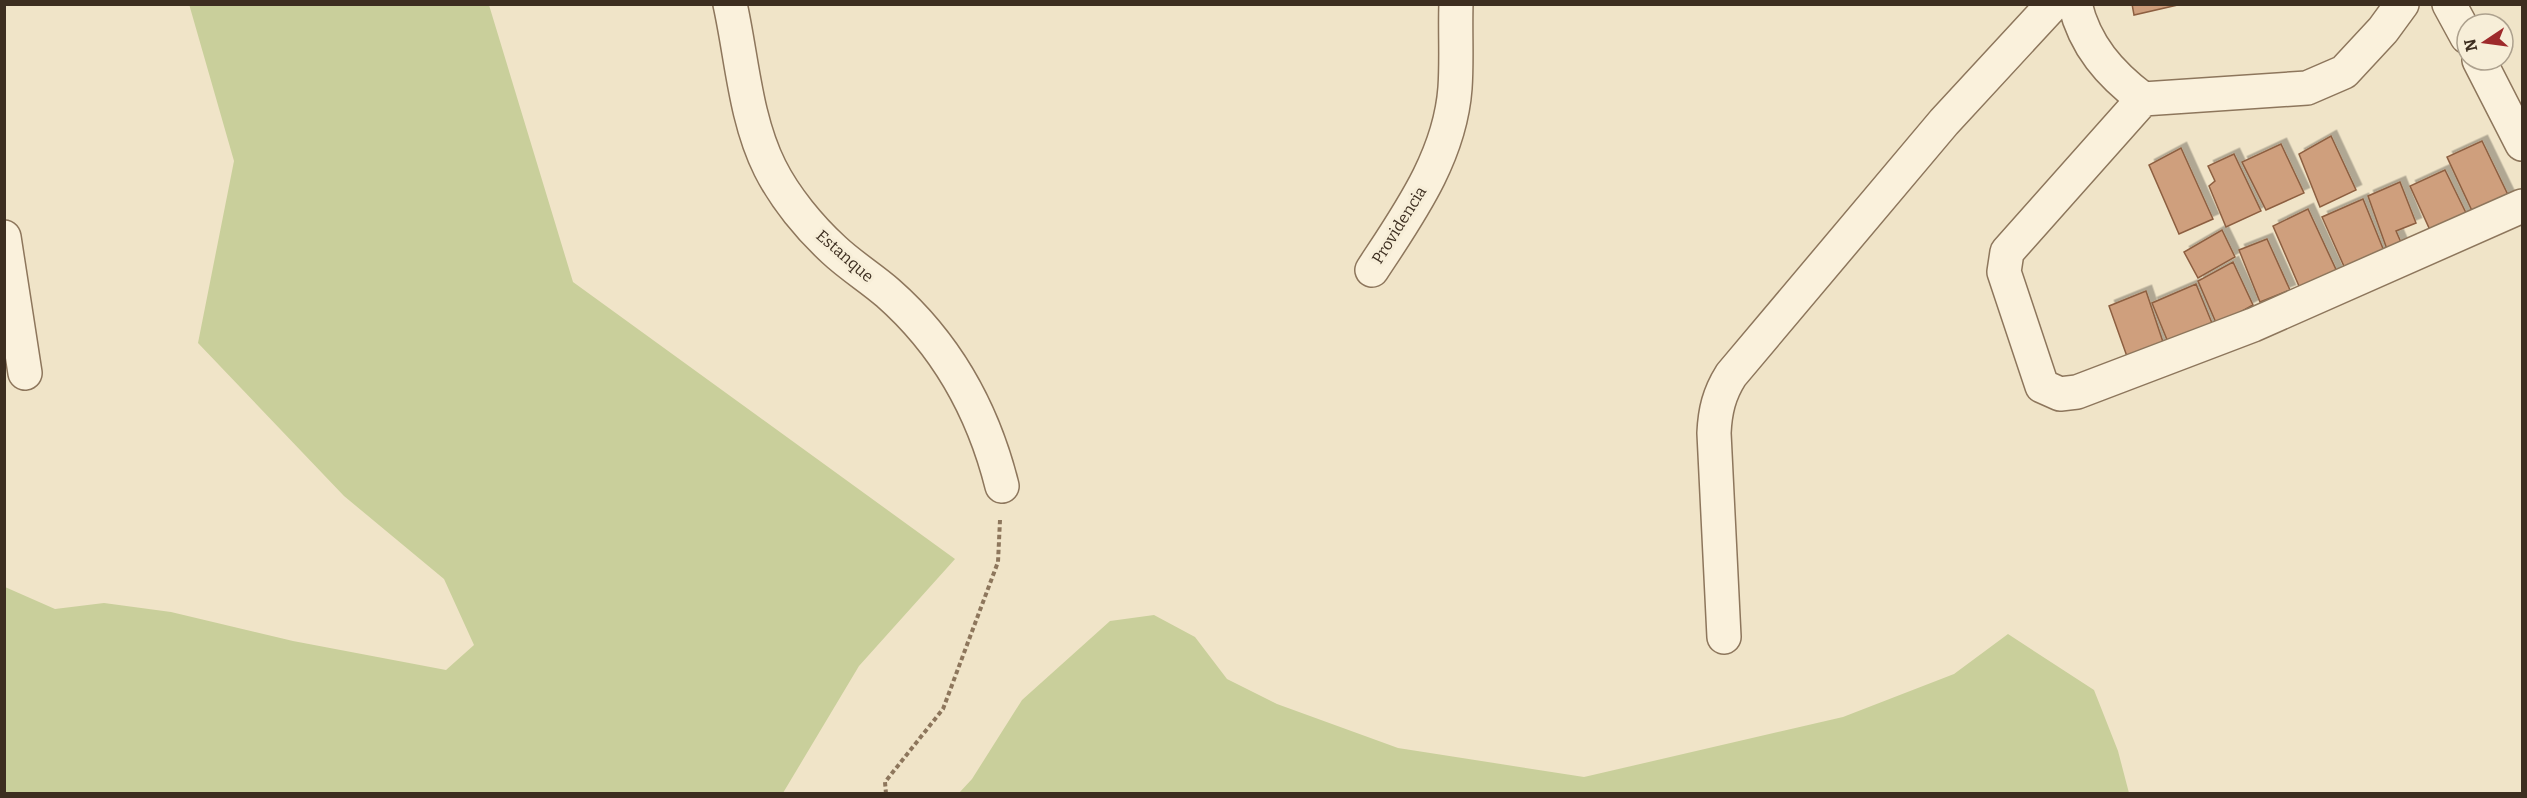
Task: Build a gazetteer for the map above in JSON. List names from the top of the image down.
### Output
{
  "streets": {
    "street": ["Providencia", "Estanque"]
  },
  "north": "left"
}
